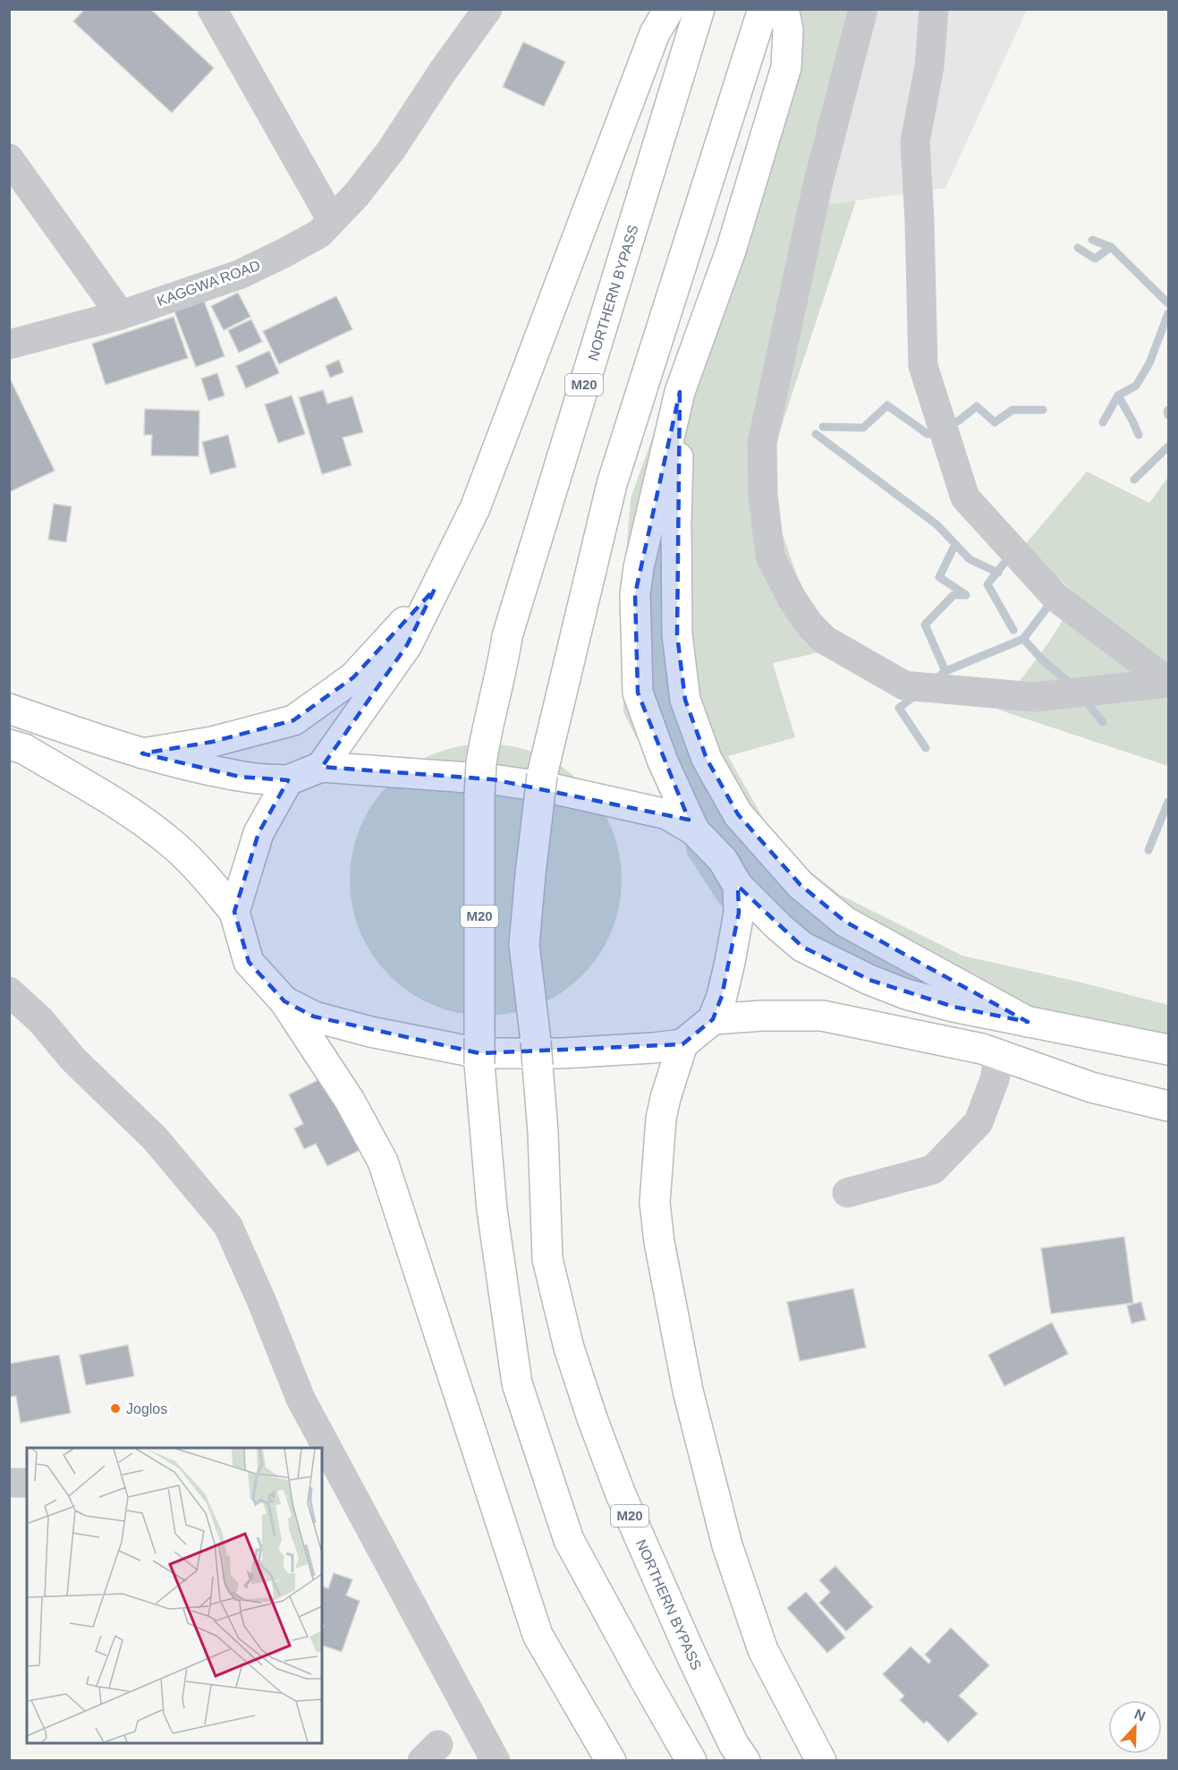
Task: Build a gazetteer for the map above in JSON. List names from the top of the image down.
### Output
{
  "streets": {
    "main road": ["NORTHERN BYPASS", "M20"],
    "street": ["KAGGWA ROAD"]
  },
  "places": ["Joglos"],
  "north": "top"
}
